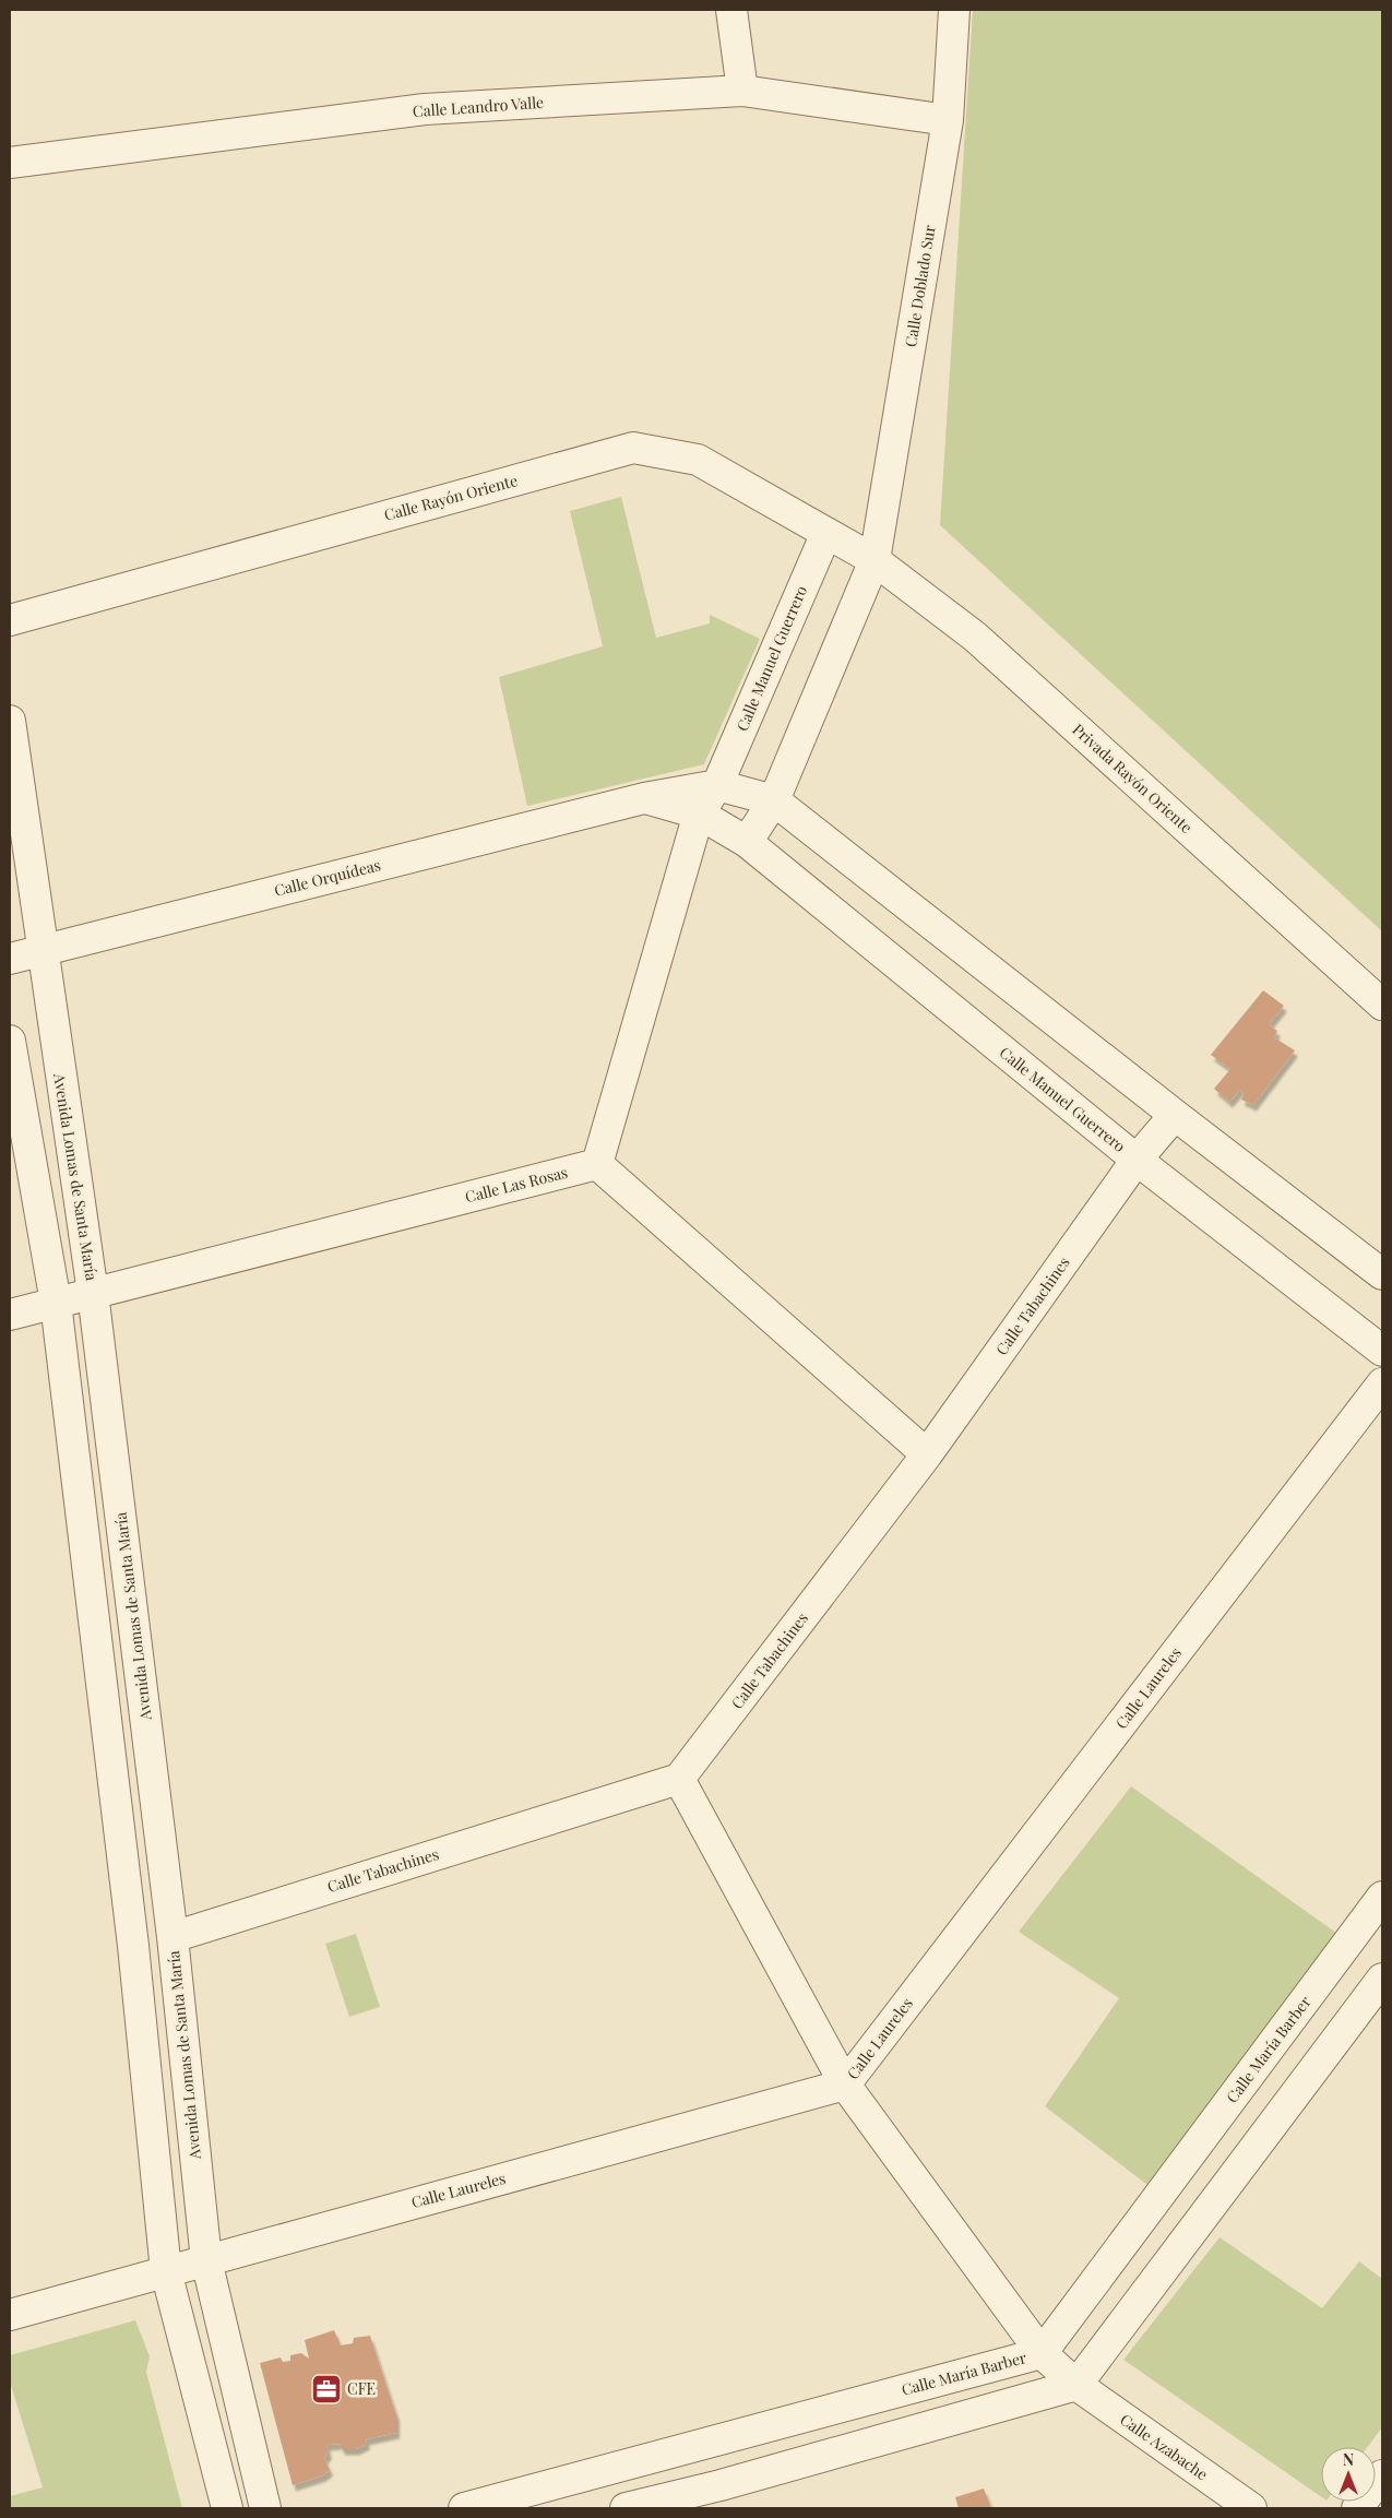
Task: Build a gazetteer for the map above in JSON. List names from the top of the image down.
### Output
{
  "streets": {
    "street": [
      "Calle Leandro Valle",
      "Calle Doblado Sur",
      "Calle Rayón Oriente",
      "Calle Manuel Guerrero",
      "Privada Rayón Oriente",
      "Calle Orquídeas",
      "Avenida Lomas de Santa María",
      "Calle Las Rosas",
      "Calle Tabachines",
      "Calle Laureles",
      "Calle María Barber",
      "Calle Azabache"
    ]
  },
  "crossings": [
    ["Calle Leandro Valle", "Calle Doblado Sur"],
    ["Calle Doblado Sur", "Calle Rayón Oriente"],
    ["Calle Doblado Sur", "Privada Rayón Oriente"],
    ["Calle Rayón Oriente", "Calle Manuel Guerrero"],
    ["Calle Rayón Oriente", "Privada Rayón Oriente"],
    ["Calle Manuel Guerrero", "Calle Orquídeas"],
    ["Calle Manuel Guerrero", "Calle Tabachines"],
    ["Calle Orquídeas", "Avenida Lomas de Santa María"],
    ["Avenida Lomas de Santa María", "Calle Las Rosas"],
    ["Avenida Lomas de Santa María", "Calle Tabachines"],
    ["Avenida Lomas de Santa María", "Calle Laureles"],
    ["Calle Tabachines", "Calle Azabache"],
    ["Calle Laureles", "Calle Azabache"],
    ["Calle María Barber", "Calle Azabache"]
  ],
  "places": {
    "office": ["CFE"]
  },
  "north": "top"
}
